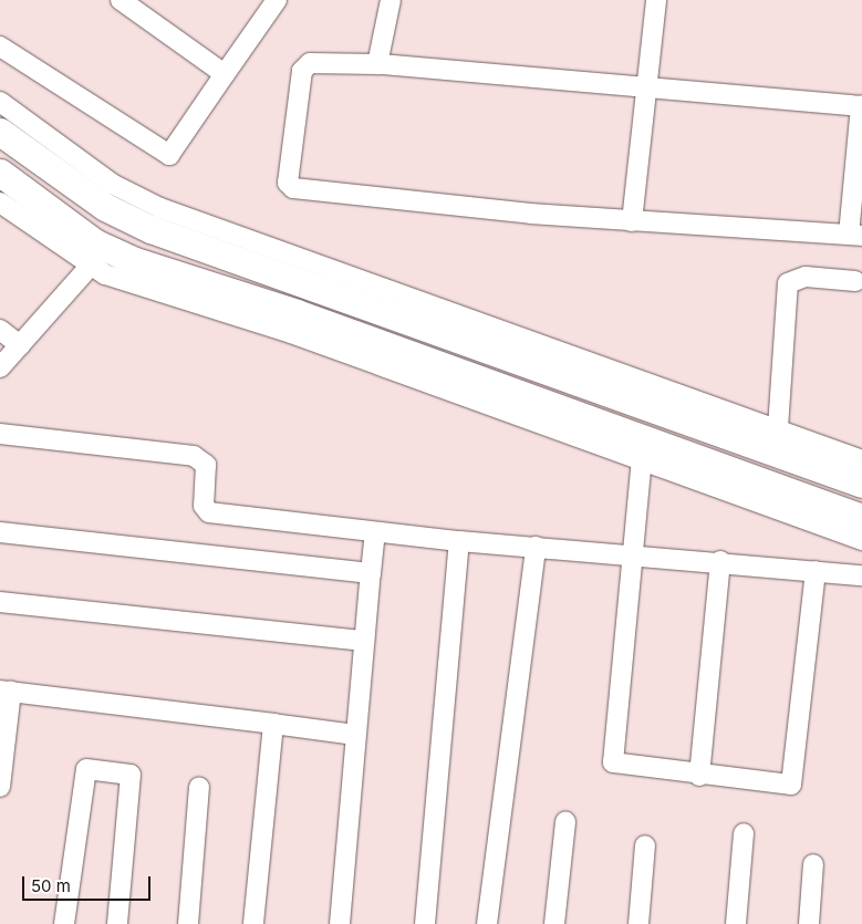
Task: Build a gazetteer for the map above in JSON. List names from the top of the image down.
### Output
{
  "scale_bar": "50 m"
}
